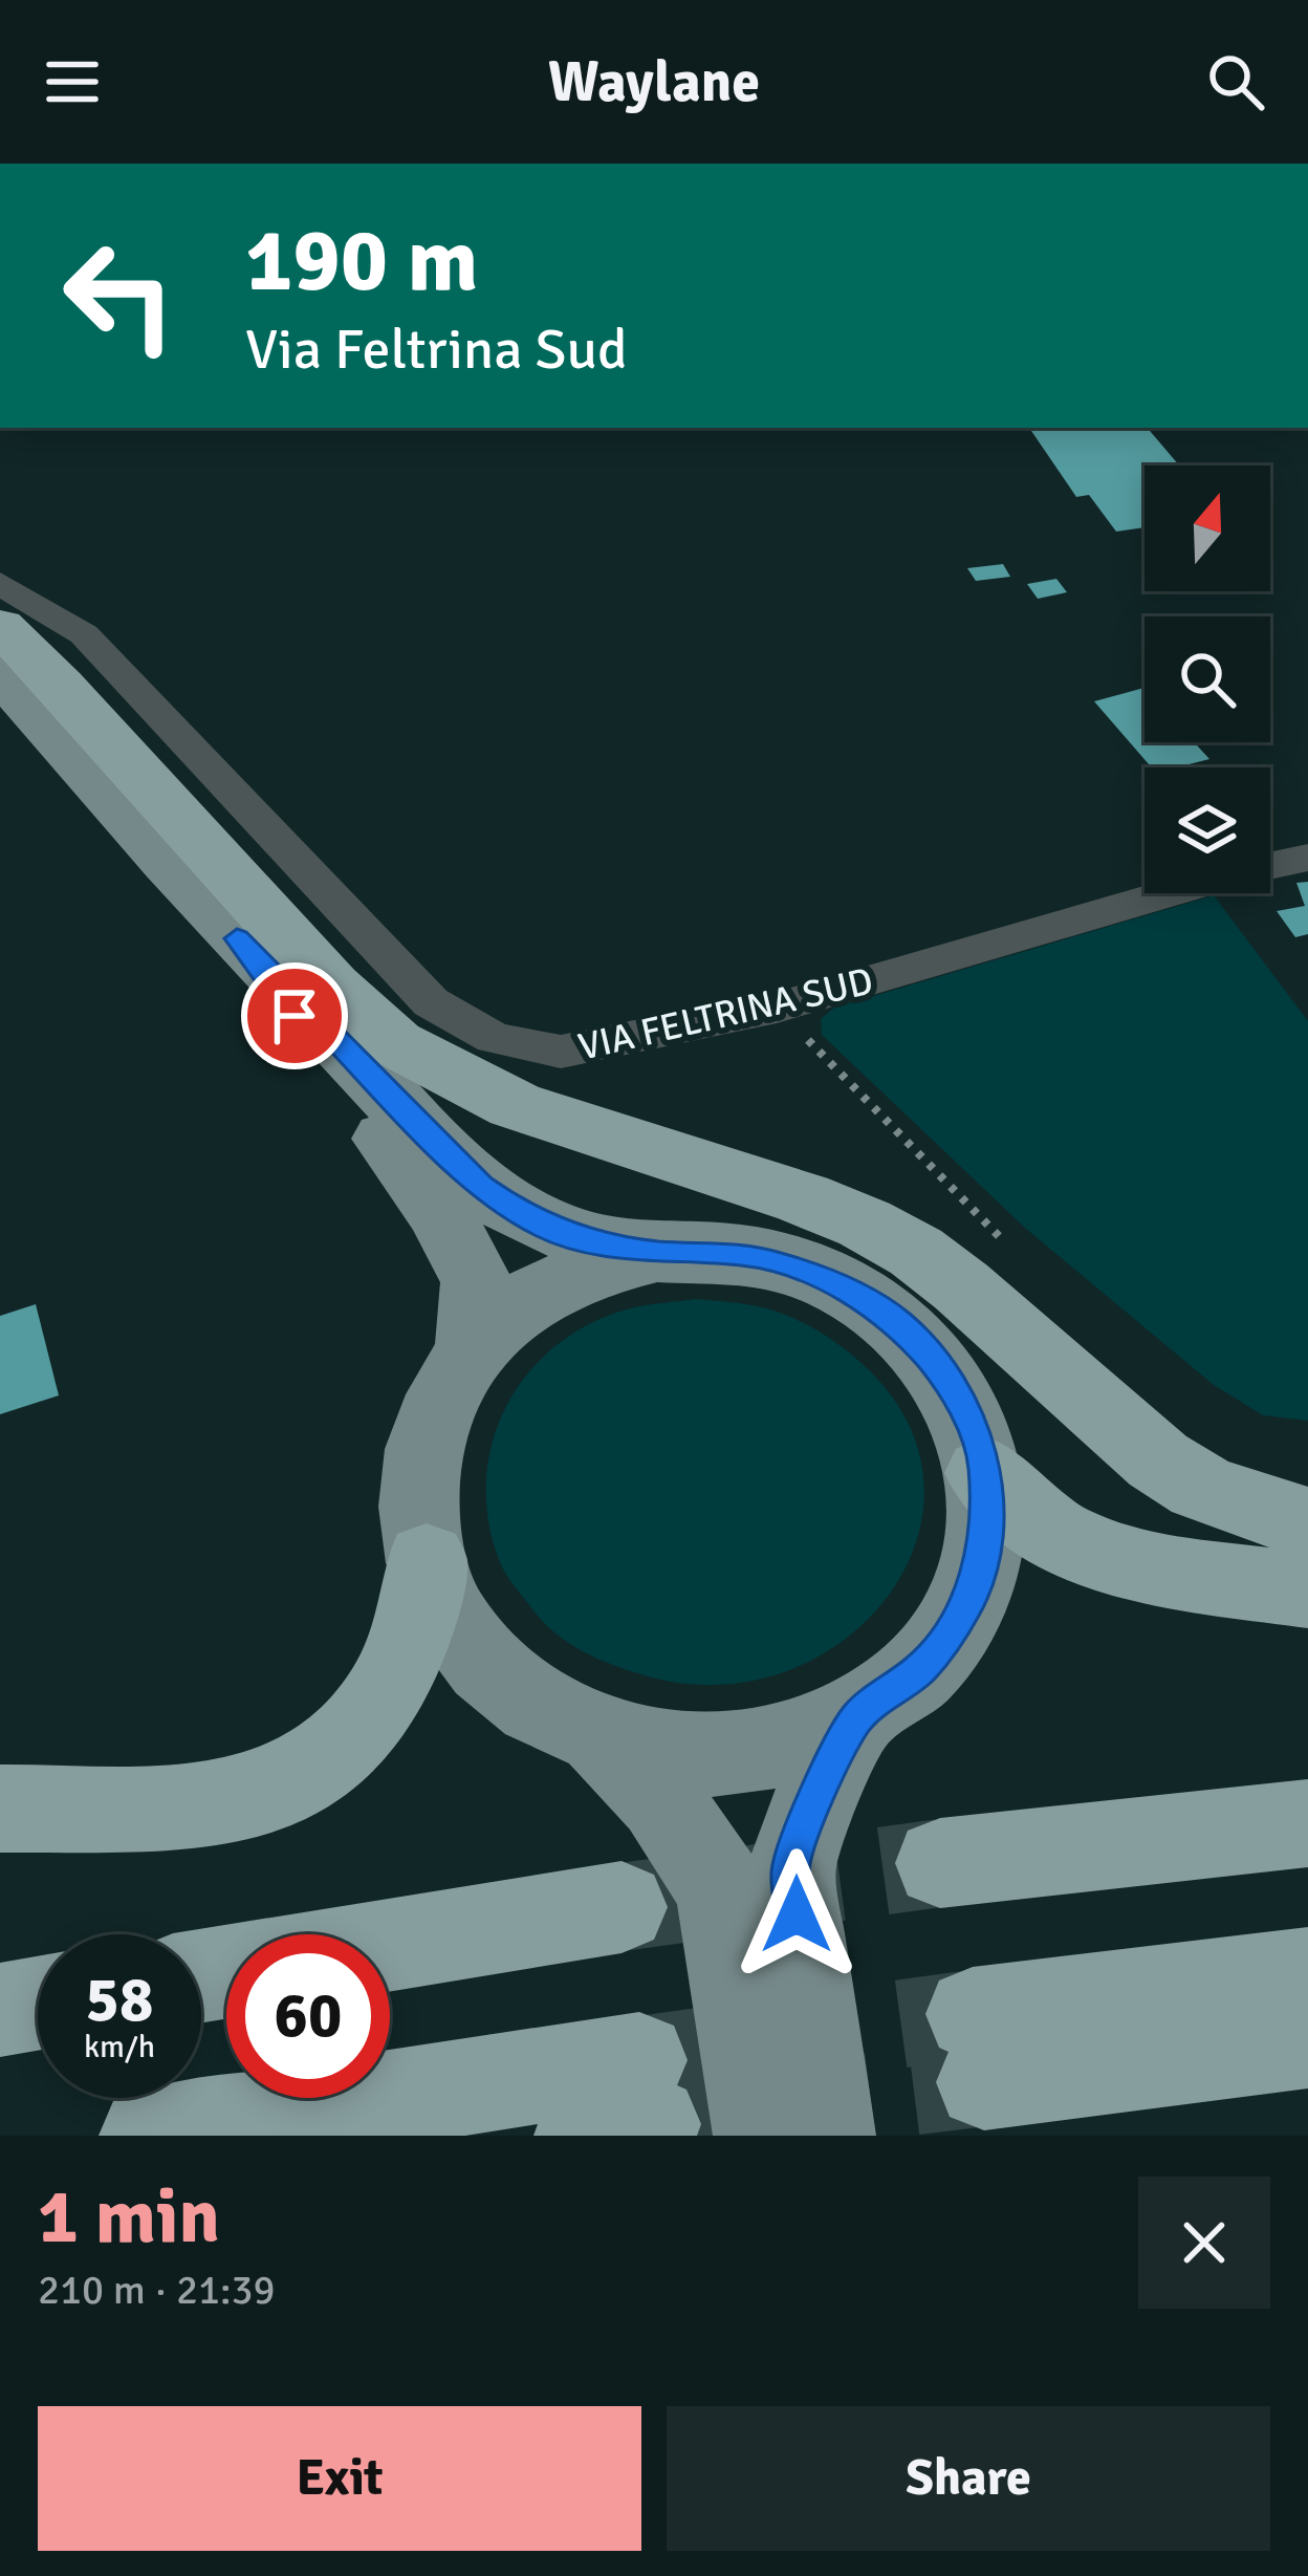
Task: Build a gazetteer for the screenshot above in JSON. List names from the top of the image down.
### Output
{
  "streets": {
    "street": ["VIA FELTRINA SUD"]
  },
  "north": "top",
  "page": {
    "header": "Waylane",
    "turn": ["190 m", "Via Feltrina Sud"],
    "speed": "58 km/h",
    "limit": "60",
    "heading": ["1 min", "210 m · 21:39"],
    "buttons": ["Exit", "Share"]
  }
}
